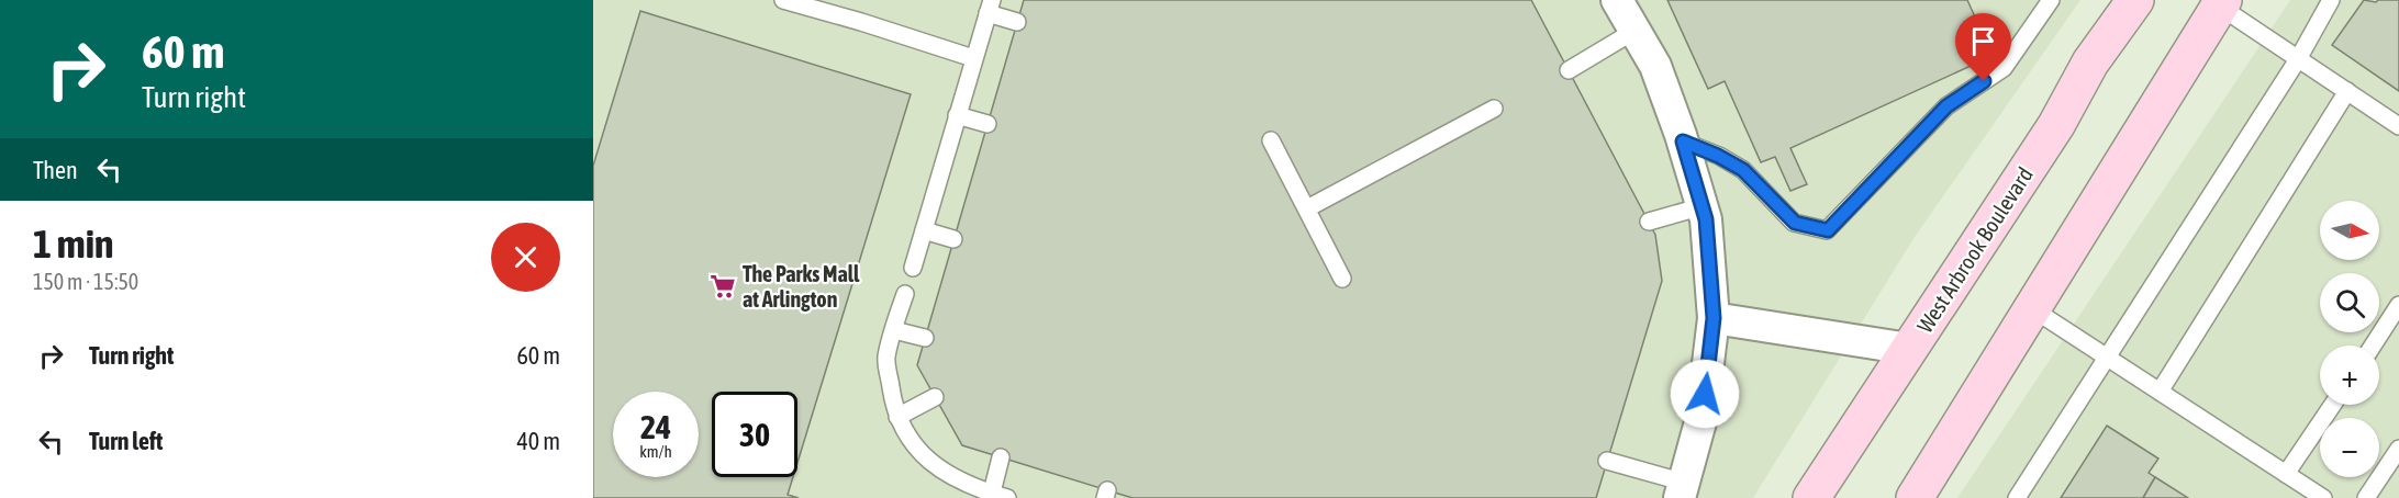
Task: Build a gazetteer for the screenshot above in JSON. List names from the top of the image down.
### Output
{
  "streets": {
    "street": ["West Arbrook Boulevard"]
  },
  "places": {
    "supermarket": ["The Parks Mall at Arlington"]
  },
  "north": "right",
  "page": {
    "turn": ["60 m", "Turn right"],
    "then": "Then",
    "heading": ["1 min", "150 m · 15:50"],
    "map_buttons": ["+", "−"],
    "list": [
      {
        "name": "Turn right",
        "value": "60 m"
      },
      {
        "name": "Turn left",
        "value": "40 m"
      }
    ],
    "speed": "24 km/h",
    "limit": "30"
  }
}
